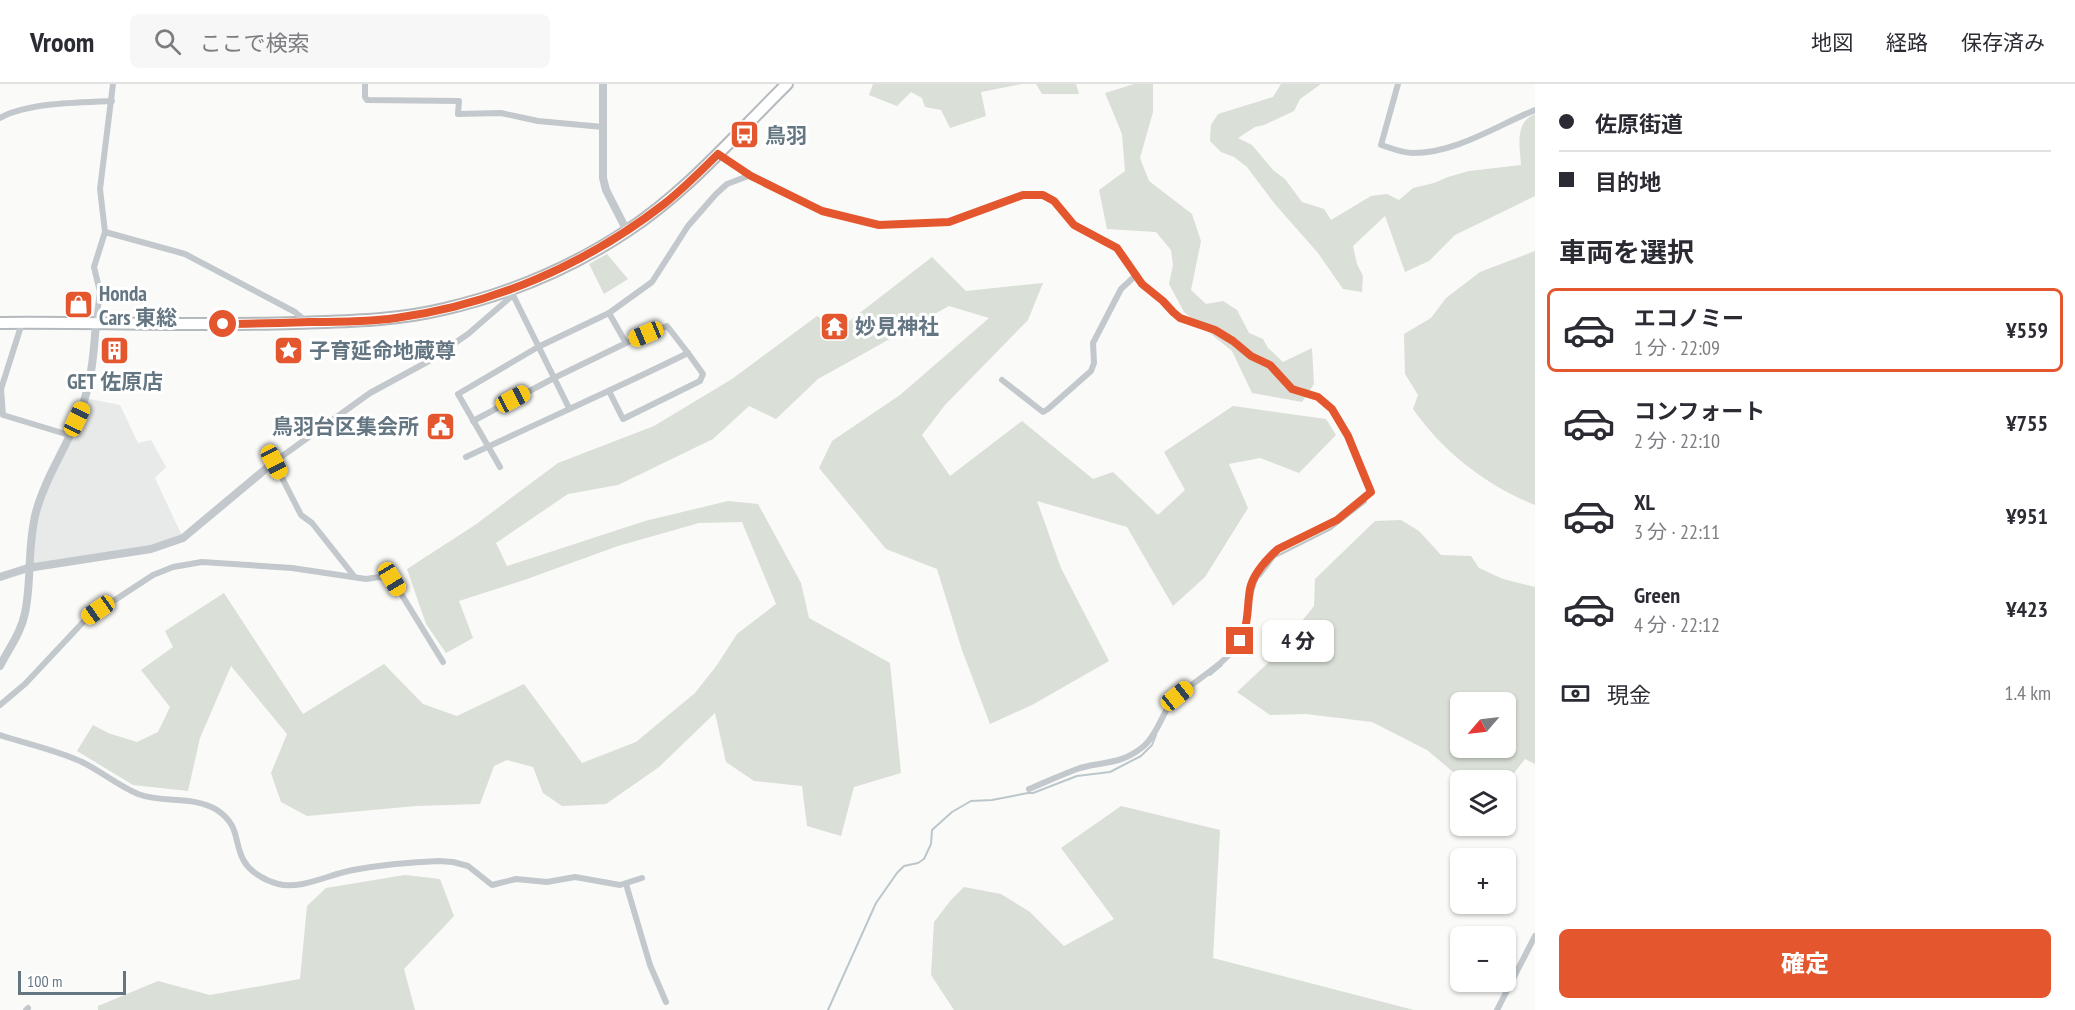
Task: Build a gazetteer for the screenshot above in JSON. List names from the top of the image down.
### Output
{
  "places": {
    "bus stop": ["鳥羽"],
    "shop": ["Honda Cars 東総"],
    "temple": ["妙見神社"],
    "building": ["GET 佐原店"],
    "place": ["子育延命地蔵尊"],
    "public building": ["鳥羽台区集会所"]
  },
  "scale_bar": "100 m",
  "north": "bottom left",
  "page": {
    "header": "Vroom",
    "search": "ここで検索",
    "nav": ["地図", "経路", "保存済み"],
    "banner": ["佐原街道", "目的地"],
    "heading": "車両を選択",
    "list": [
      {
        "name": "エコノミー",
        "note": "1 分 · 22:09",
        "value": "¥559"
      },
      {
        "name": "コンフォート",
        "note": "2 分 · 22:10",
        "value": "¥755"
      },
      {
        "name": "XL",
        "note": "3 分 · 22:11",
        "value": "¥951"
      },
      {
        "name": "Green",
        "note": "4 分 · 22:12",
        "value": "¥423"
      }
    ],
    "bubble": "4 分",
    "pay": ["現金", "1.4 km"],
    "map_buttons": ["+", "−"],
    "buttons": "確定",
    "scale": "100 m"
  }
}
